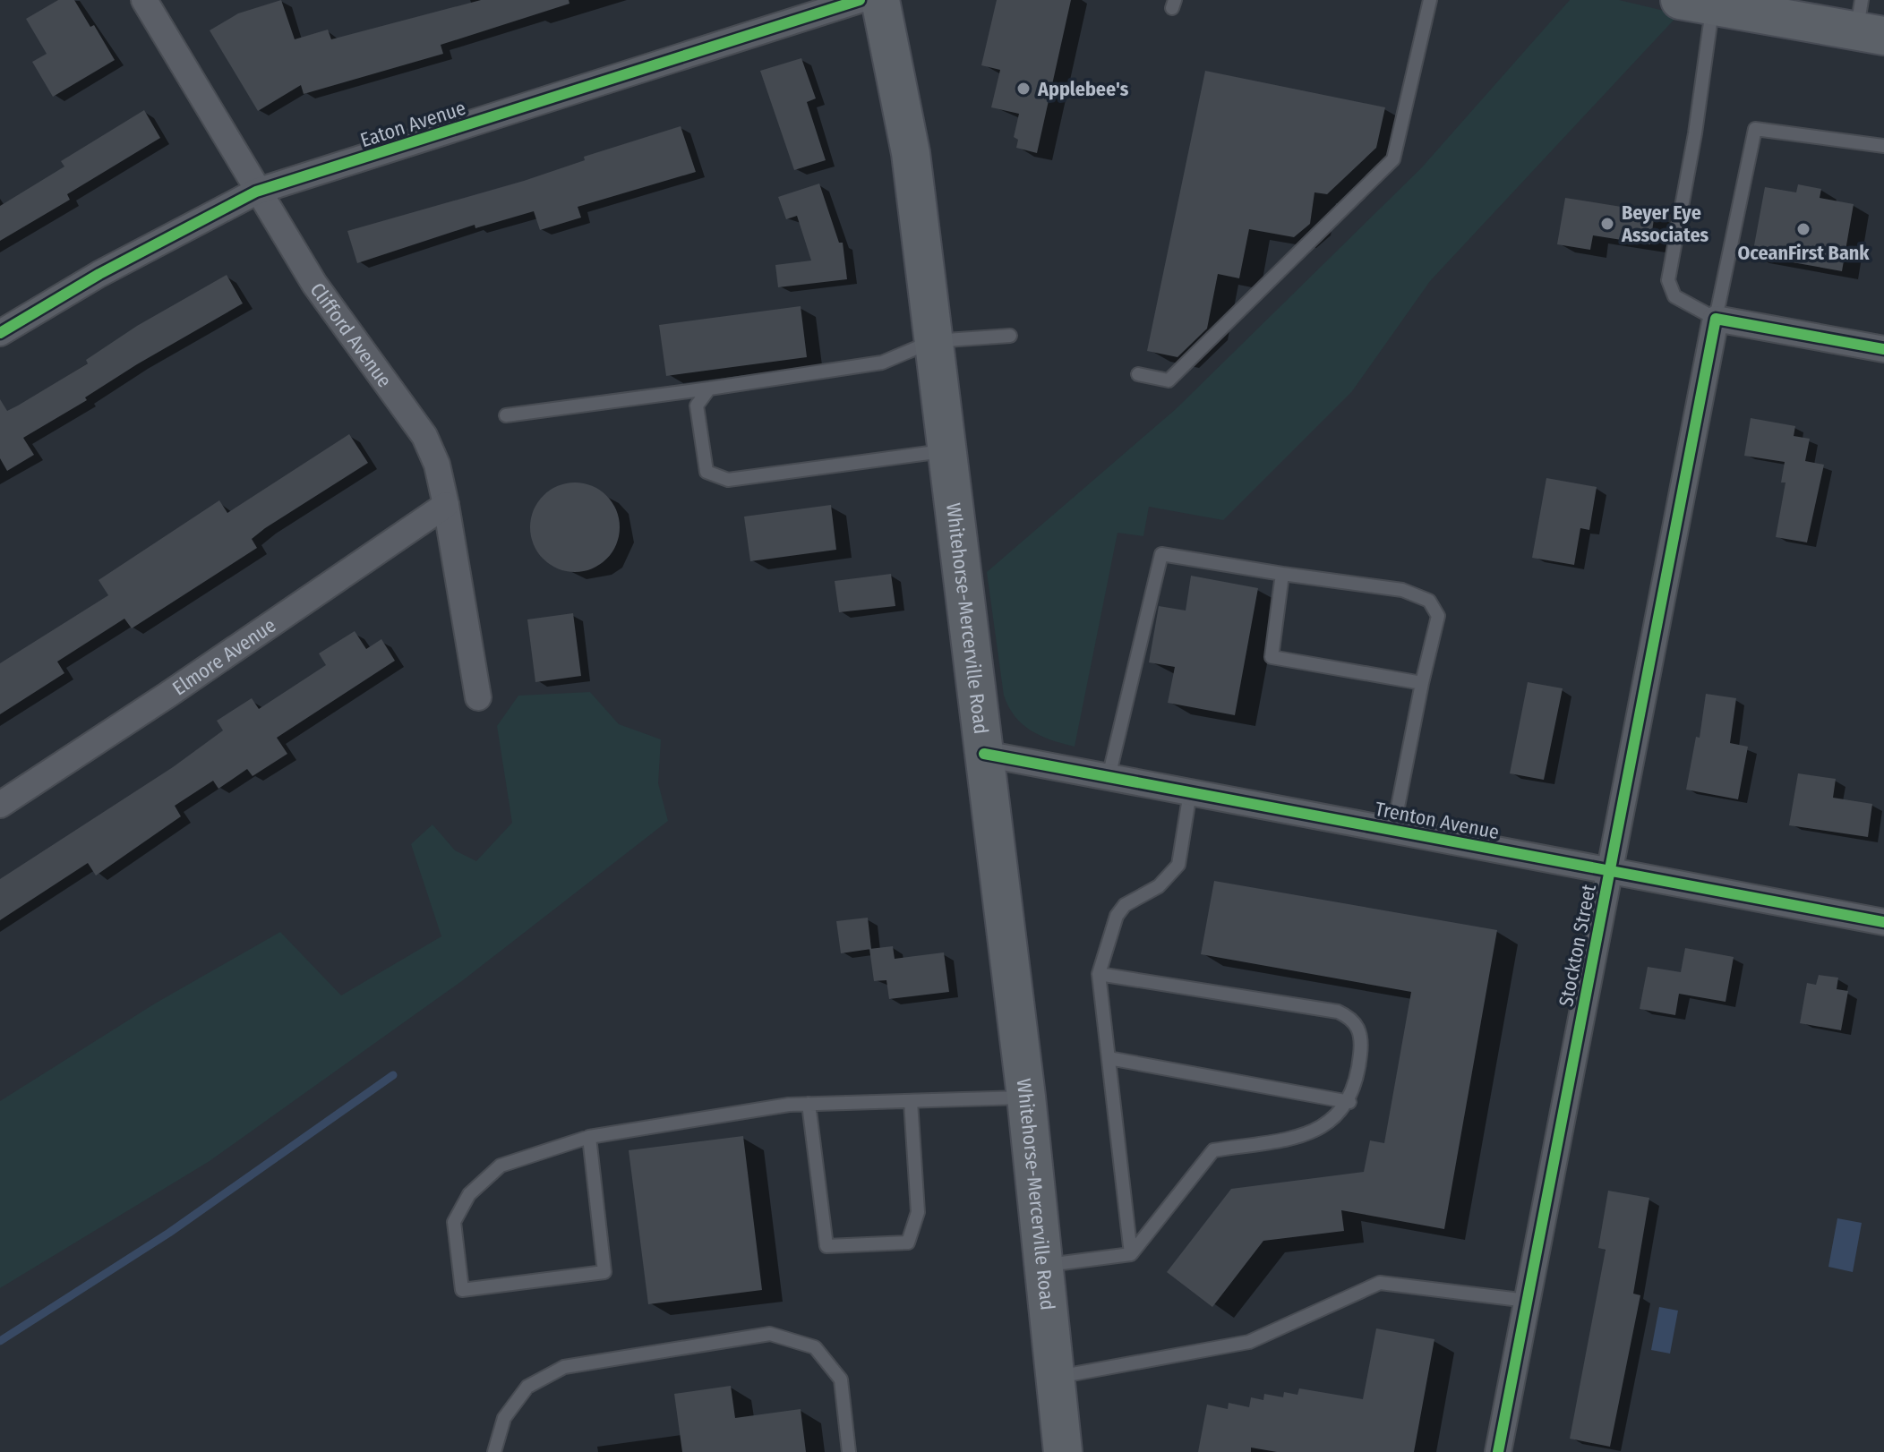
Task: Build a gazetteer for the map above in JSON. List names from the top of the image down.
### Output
{
  "streets": {
    "main road": ["Whitehorse-Mercerville Road"],
    "street": [
      "Eaton Avenue",
      "Clifford Avenue",
      "Elmore Avenue",
      "Trenton Avenue",
      "Stockton Street"
    ]
  },
  "crossings": [
    ["Eaton Avenue", "Clifford Avenue"],
    ["Clifford Avenue", "Elmore Avenue"],
    ["Whitehorse-Mercerville Road", "Trenton Avenue"],
    ["Trenton Avenue", "Stockton Street"]
  ],
  "places": ["Applebee's", "Beyer Eye Associates", "OceanFirst Bank"]
}
